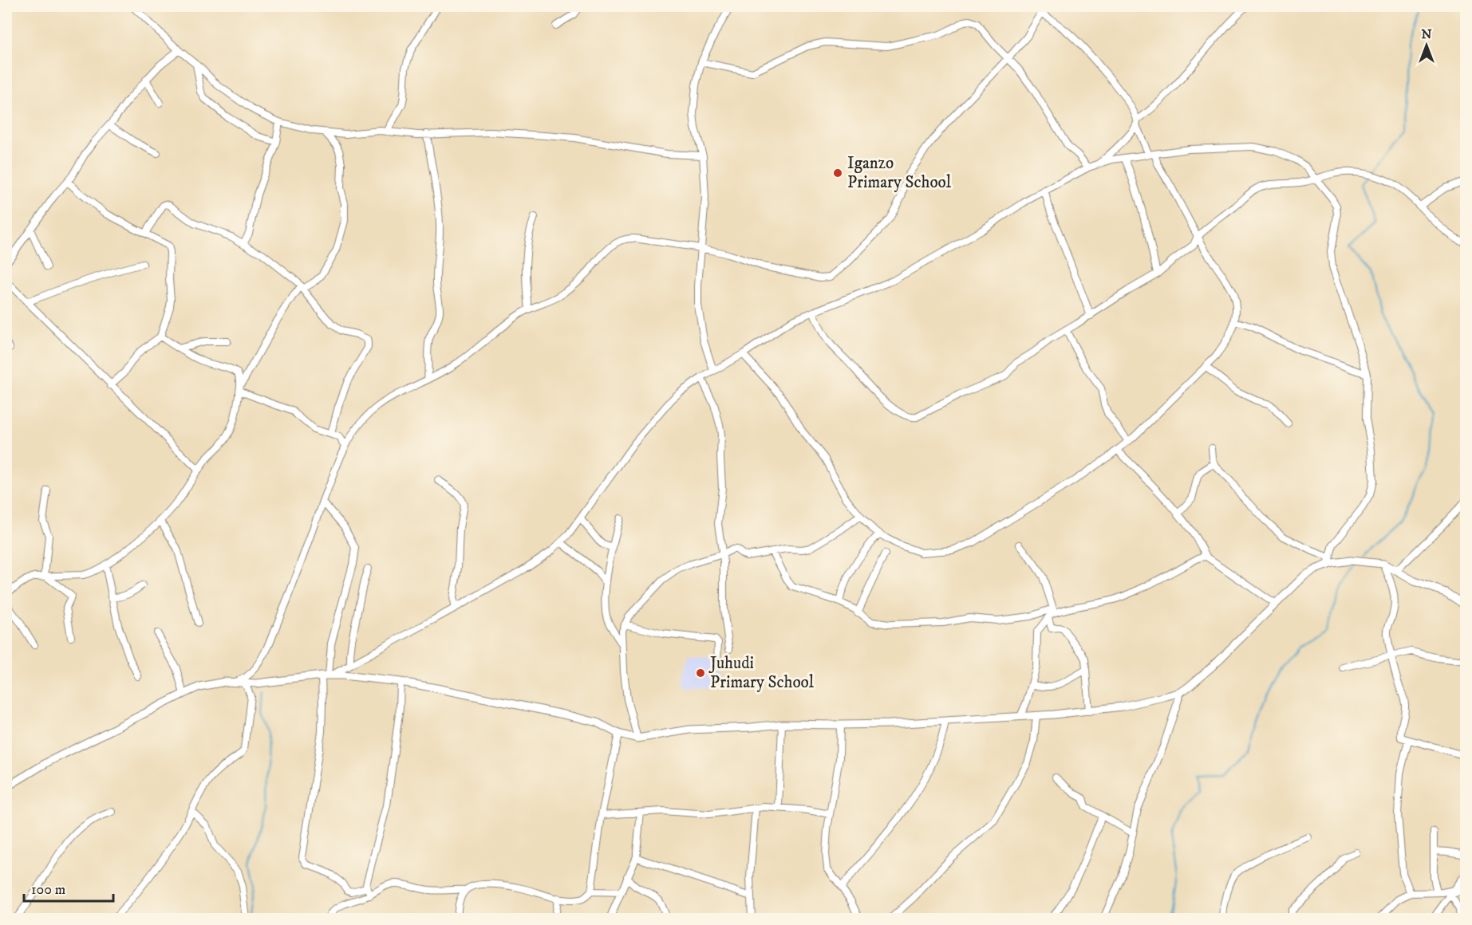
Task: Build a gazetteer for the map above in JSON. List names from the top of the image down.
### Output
{
  "places": ["Iganzo Primary School", "Juhudi Primary School"],
  "scale_bar": "100 m",
  "north": "top"
}
